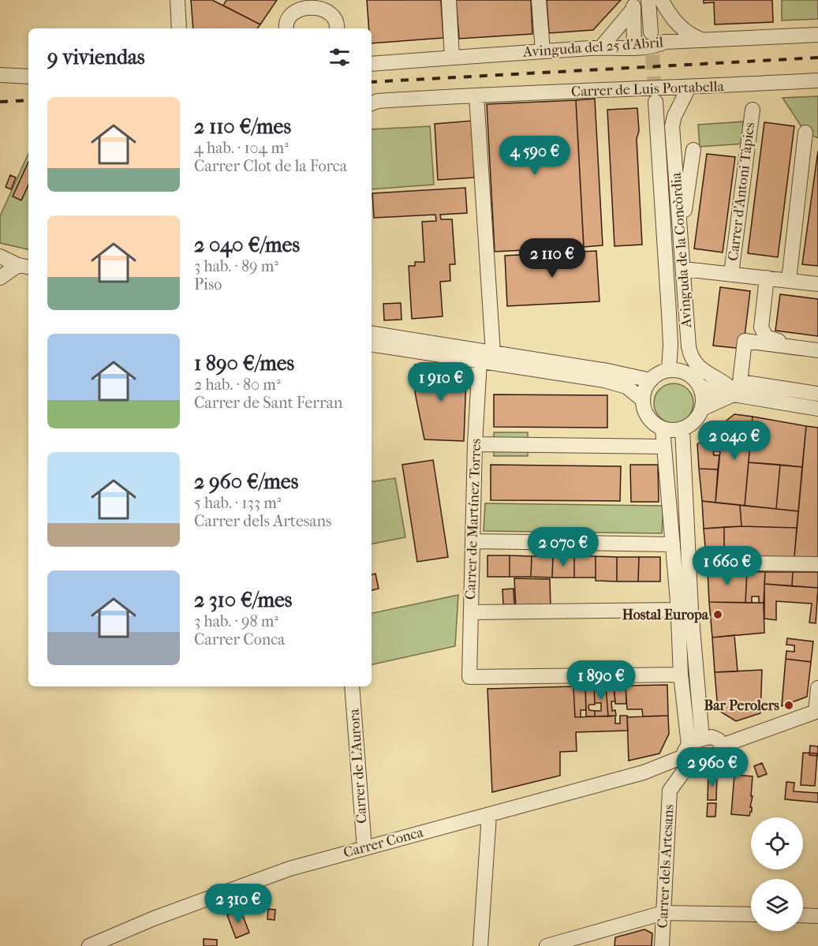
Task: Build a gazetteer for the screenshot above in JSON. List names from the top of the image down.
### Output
{
  "streets": {
    "street": [
      "Avinguda del 25 d'Abril",
      "Carrer de Luis Portabella",
      "Carrer d'Antoni Tàpies",
      "Avinguda de la Concòrdia",
      "Carrer de Martínez Torres",
      "Carrer de L'Aurora",
      "Carrer Conca",
      "Carrer dels Artesans"
    ]
  },
  "crossings": [
    ["Carrer de Luis Portabella", "Avinguda de la Concòrdia"],
    ["Carrer de L'Aurora", "Carrer Conca"],
    ["Carrer Conca", "Carrer dels Artesans"]
  ],
  "places": ["Hostal Europa", "Bar Perolers"],
  "page": {
    "heading": "9 viviendas",
    "list": [
      {
        "name": "2 110 €/mes",
        "note": "4 hab. · 104 m² · Carrer Clot de la Forca"
      },
      {
        "name": "2 040 €/mes",
        "note": "3 hab. · 89 m² · Piso"
      },
      {
        "name": "1 890 €/mes",
        "note": "2 hab. · 80 m² · Carrer de Sant Ferran"
      },
      {
        "name": "2 960 €/mes",
        "note": "5 hab. · 133 m² · Carrer dels Artesans"
      },
      {
        "name": "2 310 €/mes",
        "note": "3 hab. · 98 m² · Carrer Conca"
      }
    ],
    "price": [
      "4 590 €",
      "2 110 €",
      "1 910 €",
      "2 040 €",
      "2 070 €",
      "1 660 €",
      "1 890 €",
      "2 960 €",
      "2 310 €"
    ]
  }
}
